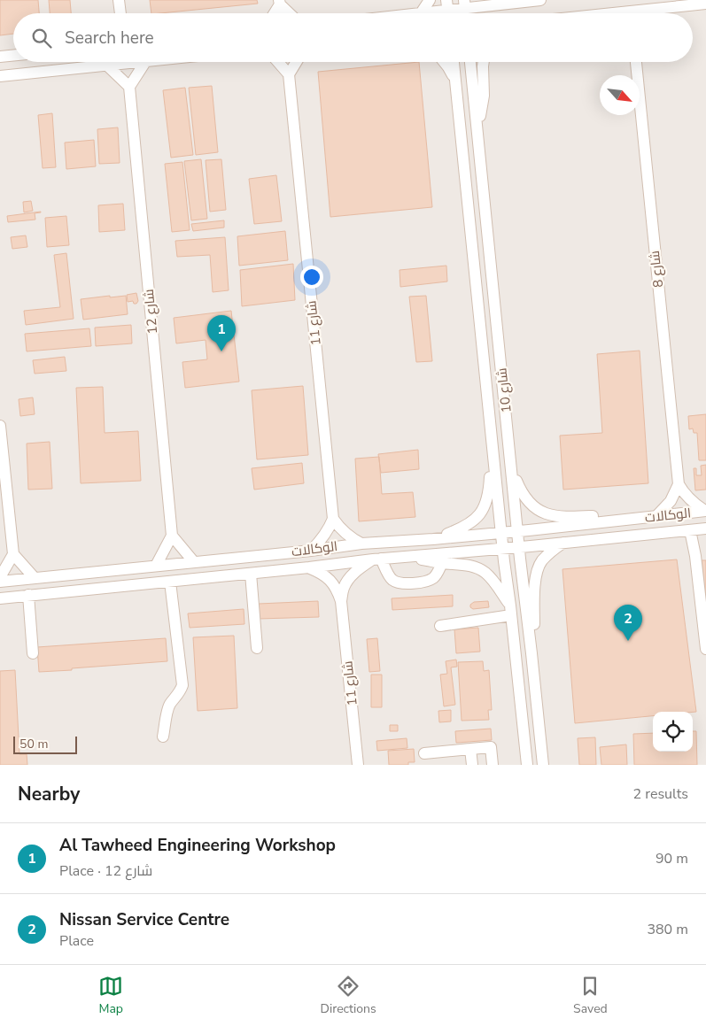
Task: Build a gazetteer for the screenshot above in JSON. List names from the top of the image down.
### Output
{
  "streets": {
    "street": [
      "شارع 8",
      "شارع 12",
      "شارع 11",
      "شارع 10",
      "الوكالات"
    ]
  },
  "crossings": [
    ["شارع 11", "الوكالات"],
    ["شارع 10", "الوكالات"]
  ],
  "scale_bar": "50 m",
  "north": "bottom right",
  "page": {
    "search": "Search here",
    "pins": ["1", "2"],
    "scale": "50 m",
    "heading": ["Nearby", "2 results"],
    "list": [
      {
        "mark": "1",
        "name": "Al Tawheed Engineering Workshop",
        "note": "Place · شارع 12",
        "value": "90 m"
      },
      {
        "mark": "2",
        "name": "Nissan Service Centre",
        "note": "Place",
        "value": "380 m"
      }
    ],
    "nav": ["Map", "Directions", "Saved"]
  }
}
